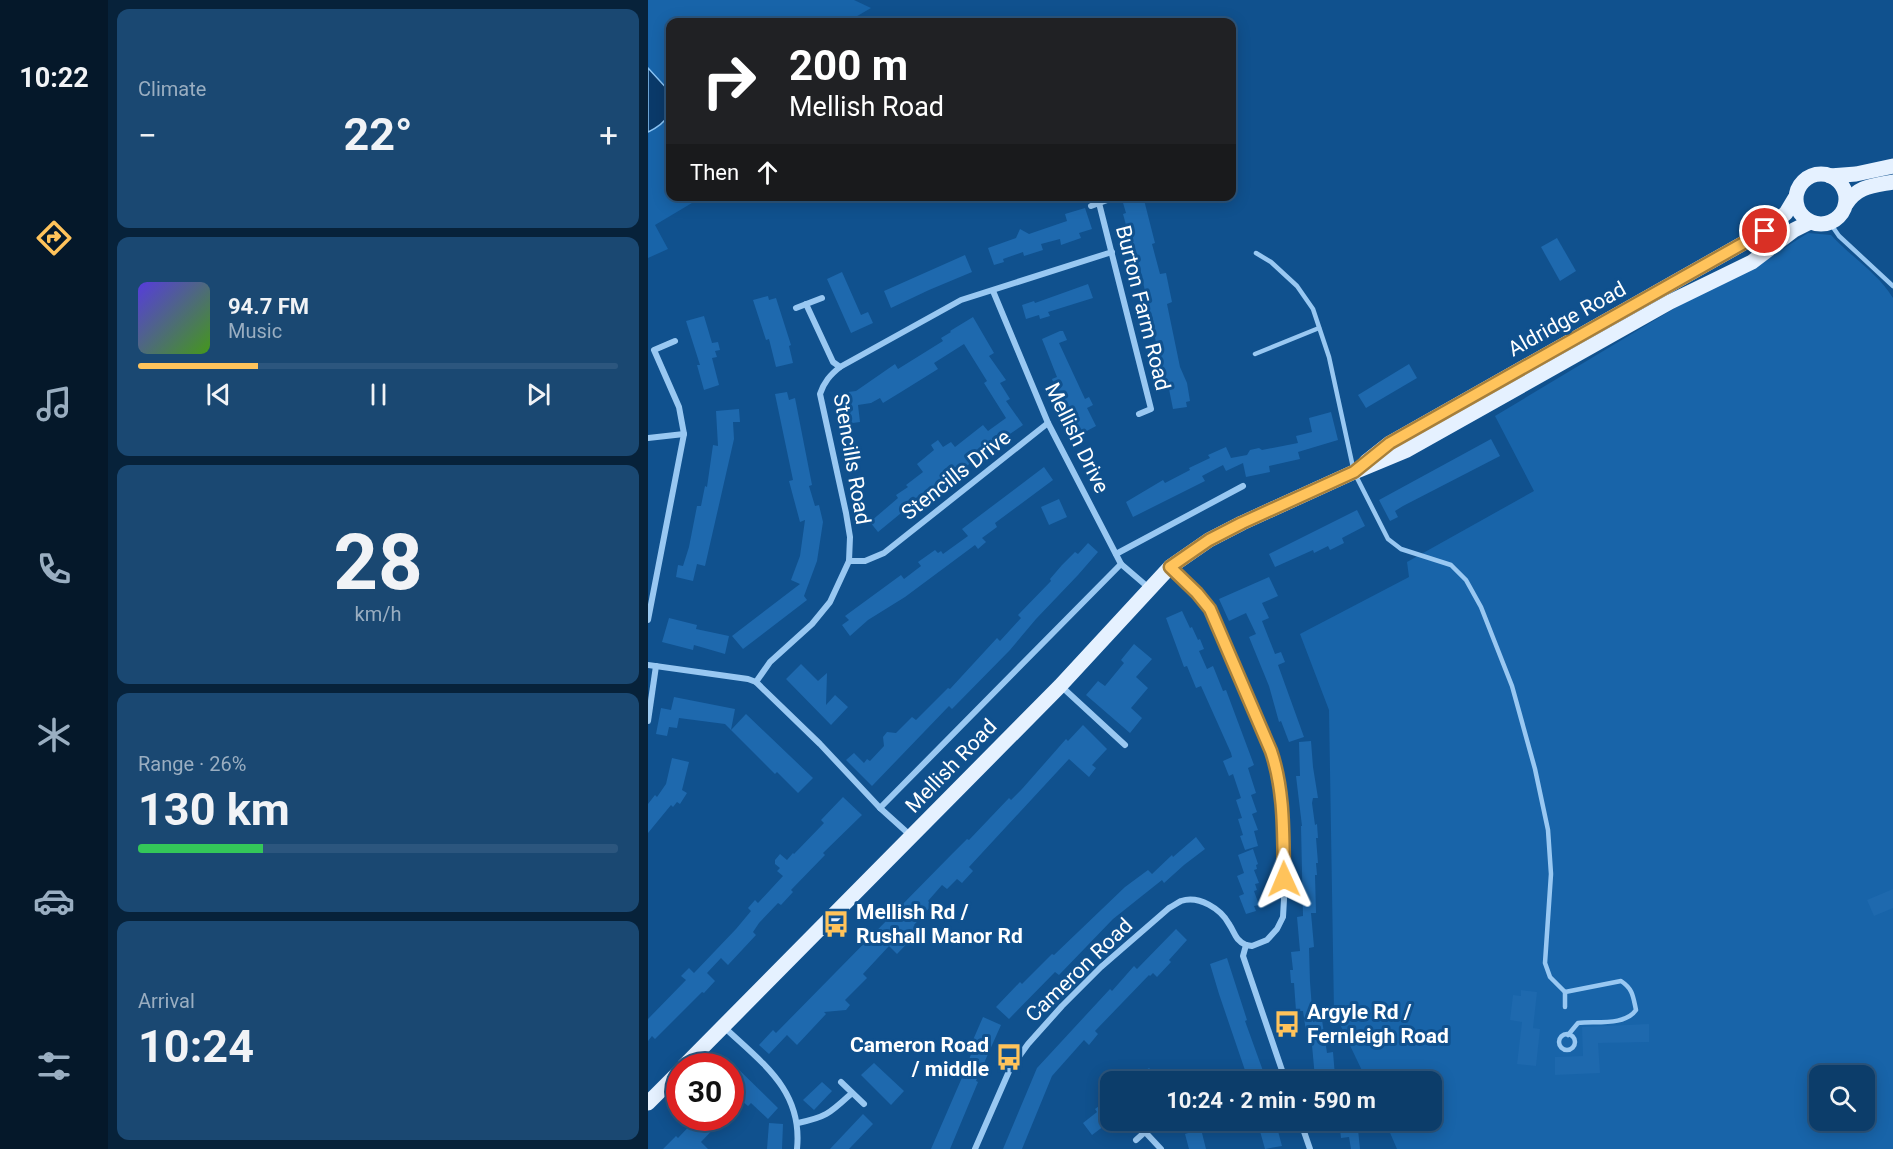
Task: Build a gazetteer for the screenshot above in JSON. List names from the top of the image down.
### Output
{
  "streets": {
    "main road": ["Aldridge Road", "Mellish Road"],
    "street": [
      "Burton Farm Road",
      "Mellish Drive",
      "Stencills Road",
      "Stencills Drive",
      "Cameron Road"
    ]
  },
  "crossings": [
    ["Burton Farm Road", "Stencills Road"],
    ["Aldridge Road", "Mellish Road"],
    ["Mellish Drive", "Stencills Road"],
    ["Mellish Drive", "Stencills Drive"],
    ["Mellish Drive", "Mellish Road"],
    ["Stencills Road", "Stencills Drive"]
  ],
  "places": {
    "bus stop": ["Mellish Rd / Rushall Manor Rd", "Argyle Rd / Fernleigh Road", "Cameron Road / middle"]
  },
  "page": {
    "tabs": "10:22",
    "tile": [
      "Climate",
      ["28", "km/h"],
      ["Range · 26%", "130 km"],
      ["Arrival", "10:24"]
    ],
    "turn": ["200 m", "Mellish Road"],
    "heat": ["−", "22°", "+"],
    "then": "Then",
    "song": ["94.7 FM", "Music"],
    "limit": "30",
    "trip": "10:24 · 2 min · 590 m"
  }
}
